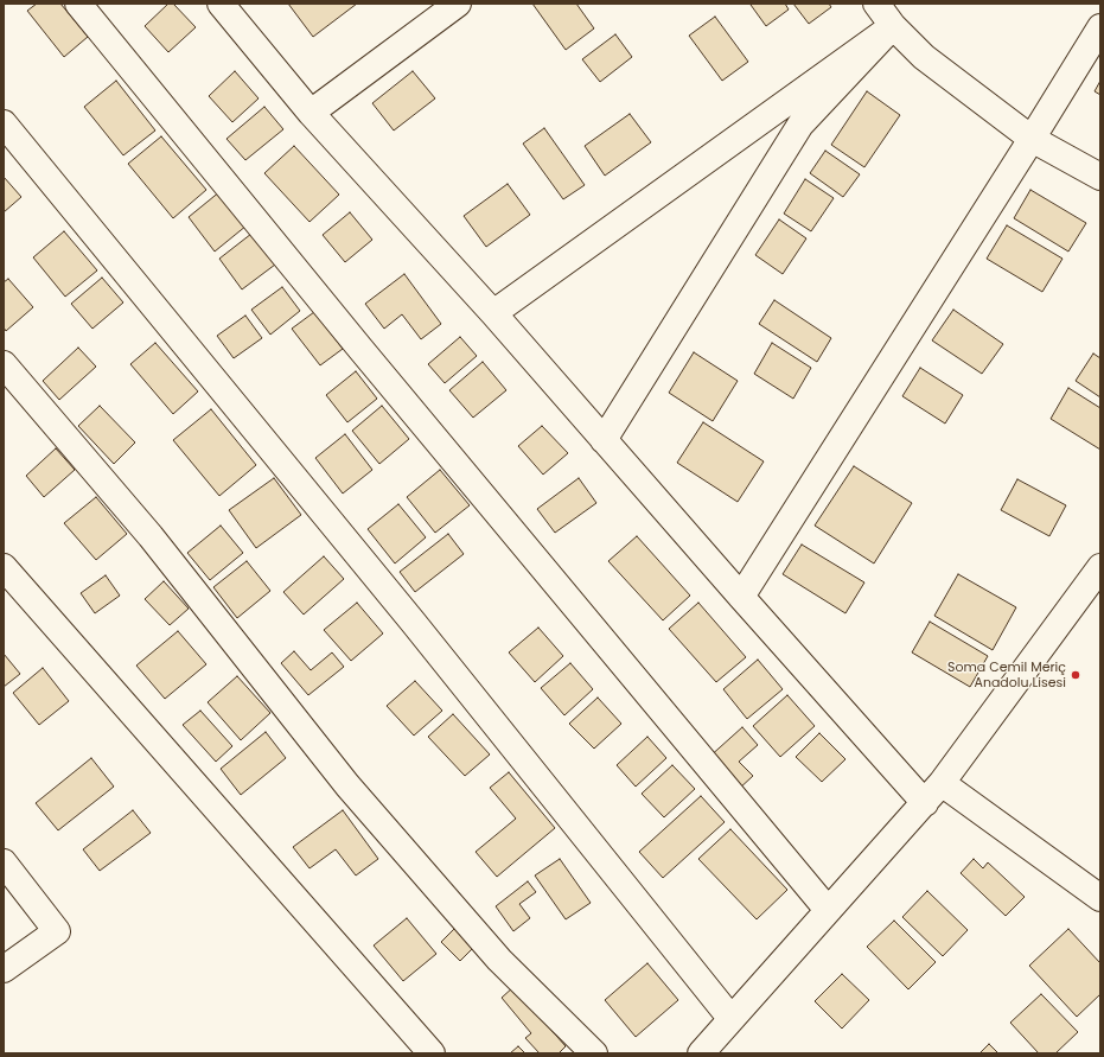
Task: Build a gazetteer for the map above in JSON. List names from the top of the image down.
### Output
{
  "places": ["Soma Cemil Meriç Anadolu Lisesi"]
}
